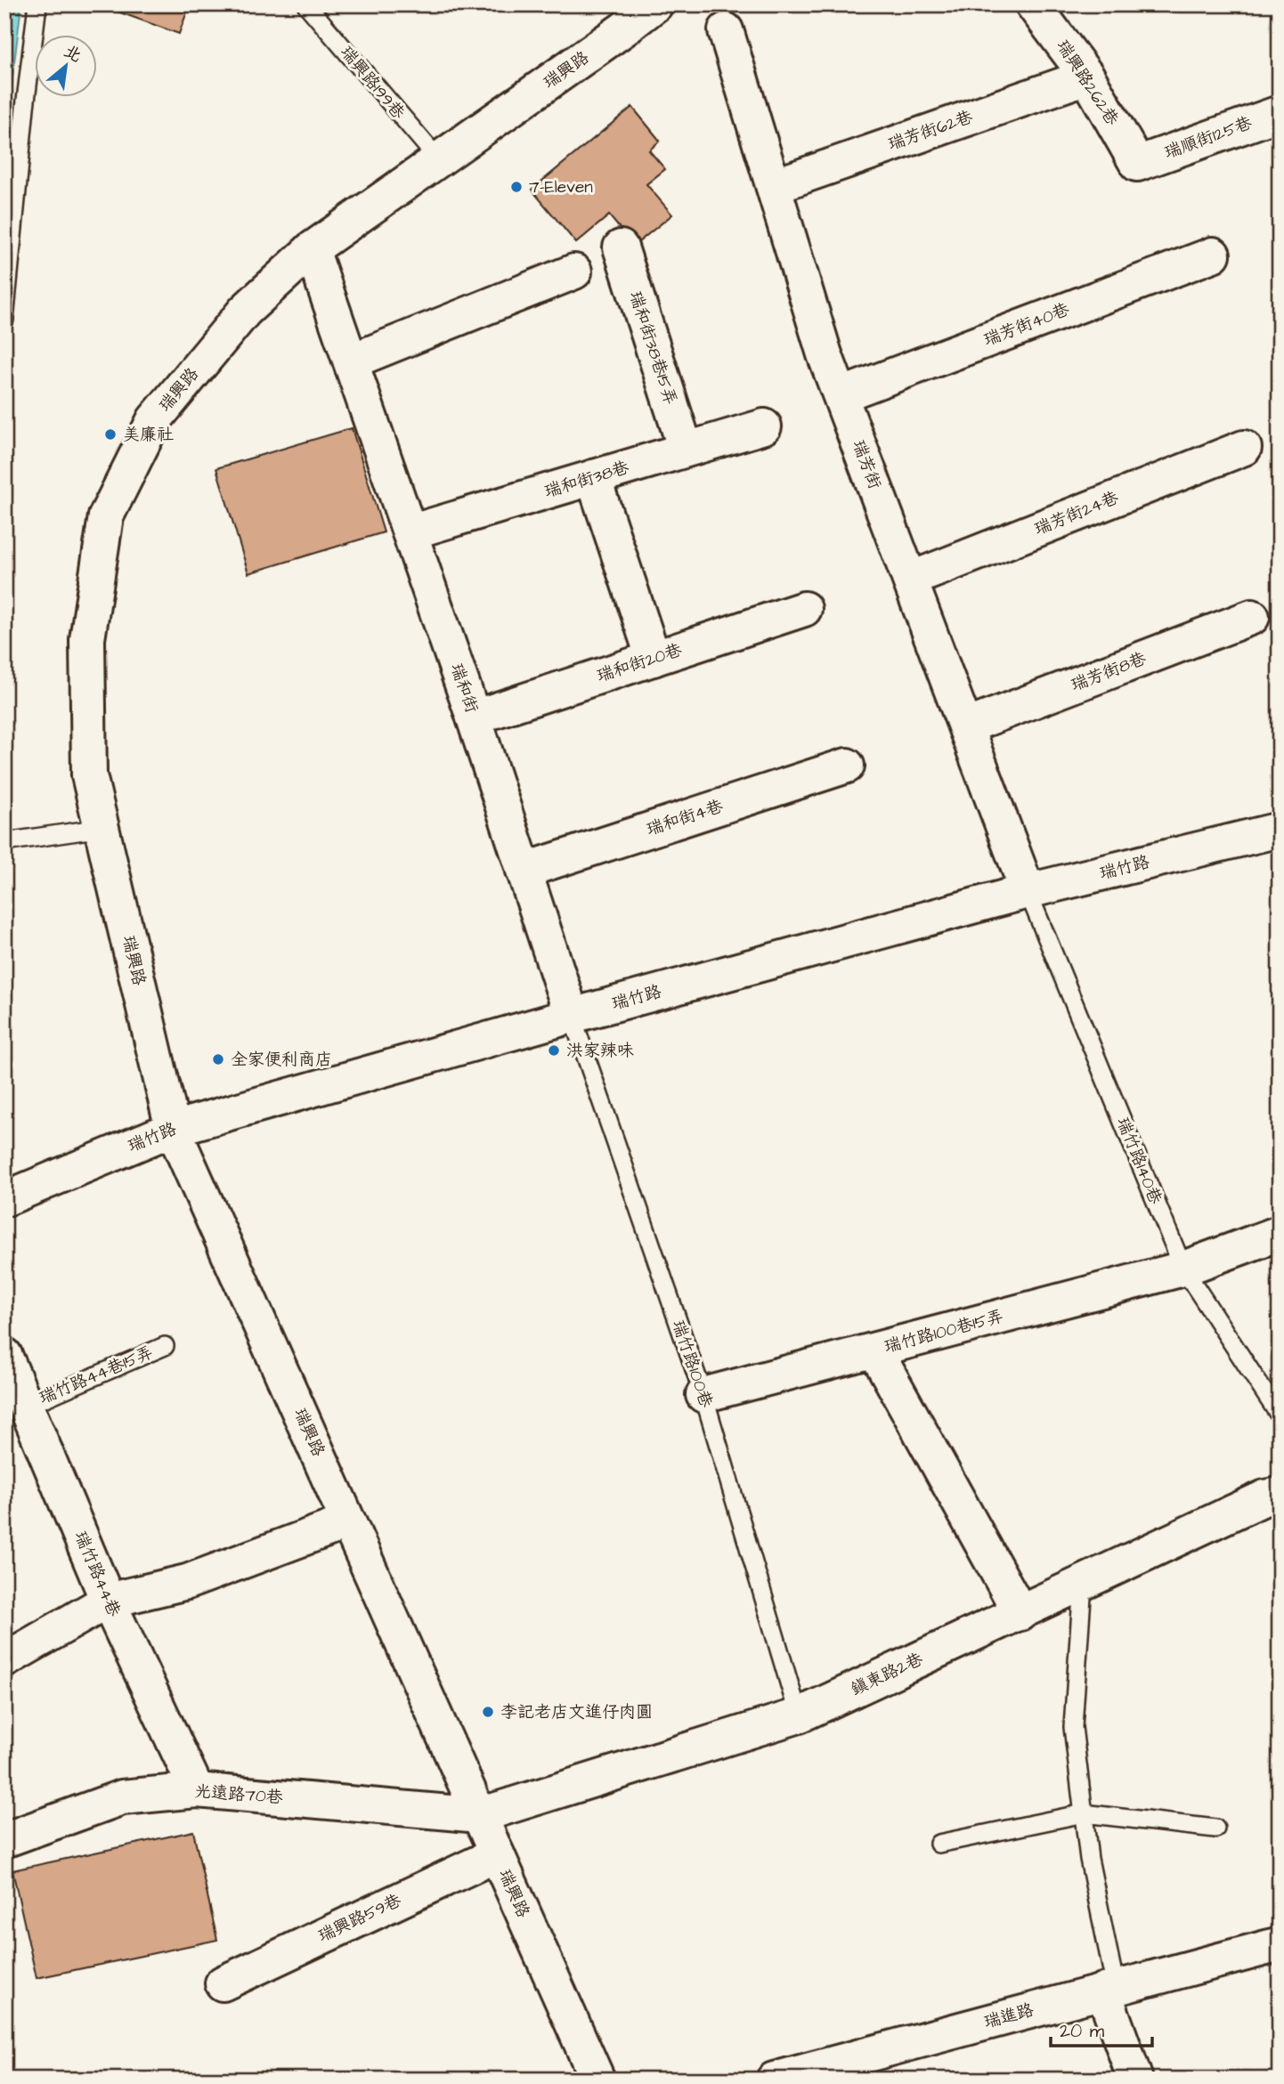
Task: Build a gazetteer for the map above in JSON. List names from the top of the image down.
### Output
{
  "streets": {
    "street": [
      "瑞興路",
      "瑞興路262巷",
      "瑞芳街62巷",
      "瑞順街125巷",
      "瑞芳街40巷",
      "瑞和街38巷15弄",
      "瑞芳街",
      "瑞和街38巷",
      "瑞芳街24巷",
      "瑞和街20巷",
      "瑞芳街8巷",
      "瑞和街",
      "瑞和街4巷",
      "瑞竹路",
      "瑞竹路100巷15弄",
      "瑞竹路44巷",
      "鎮東路2巷",
      "光遠路70巷",
      "瑞興路59巷",
      "瑞進路"
    ],
    "lane": [
      "瑞興路199巷",
      "瑞竹路140巷",
      "瑞竹路100巷",
      "瑞竹路44巷15弄"
    ]
  },
  "crossings": [
    ["瑞興路", "瑞興路199巷"],
    ["瑞興路", "瑞和街"],
    ["瑞興路", "瑞竹路"],
    ["瑞興路", "鎮東路2巷"],
    ["瑞興路", "光遠路70巷"],
    ["瑞興路", "瑞興路59巷"],
    ["瑞興路262巷", "瑞芳街62巷"],
    ["瑞興路262巷", "瑞順街125巷"],
    ["瑞芳街62巷", "瑞芳街"],
    ["瑞芳街40巷", "瑞芳街"],
    ["瑞和街38巷15弄", "瑞和街38巷"],
    ["瑞芳街", "瑞芳街24巷"],
    ["瑞芳街", "瑞芳街8巷"],
    ["瑞芳街", "瑞竹路"],
    ["瑞芳街", "瑞竹路140巷"],
    ["瑞和街38巷", "瑞和街"],
    ["瑞和街20巷", "瑞和街"],
    ["瑞和街", "瑞和街4巷"],
    ["瑞和街", "瑞竹路"],
    ["瑞和街", "瑞竹路100巷"],
    ["瑞竹路", "瑞竹路140巷"],
    ["瑞竹路", "瑞竹路100巷"],
    ["瑞竹路140巷", "瑞竹路100巷15弄"],
    ["瑞竹路100巷15弄", "瑞竹路100巷"],
    ["瑞竹路100巷", "鎮東路2巷"],
    ["瑞竹路44巷15弄", "瑞竹路44巷"],
    ["瑞竹路44巷", "光遠路70巷"],
    ["鎮東路2巷", "光遠路70巷"]
  ],
  "places": [
    "7-Eleven",
    "美廉社",
    "洪家辣味",
    "全家便利商店",
    "李記老店文進仔肉圓"
  ],
  "scale_bar": "20 m",
  "north": "top right"
}
